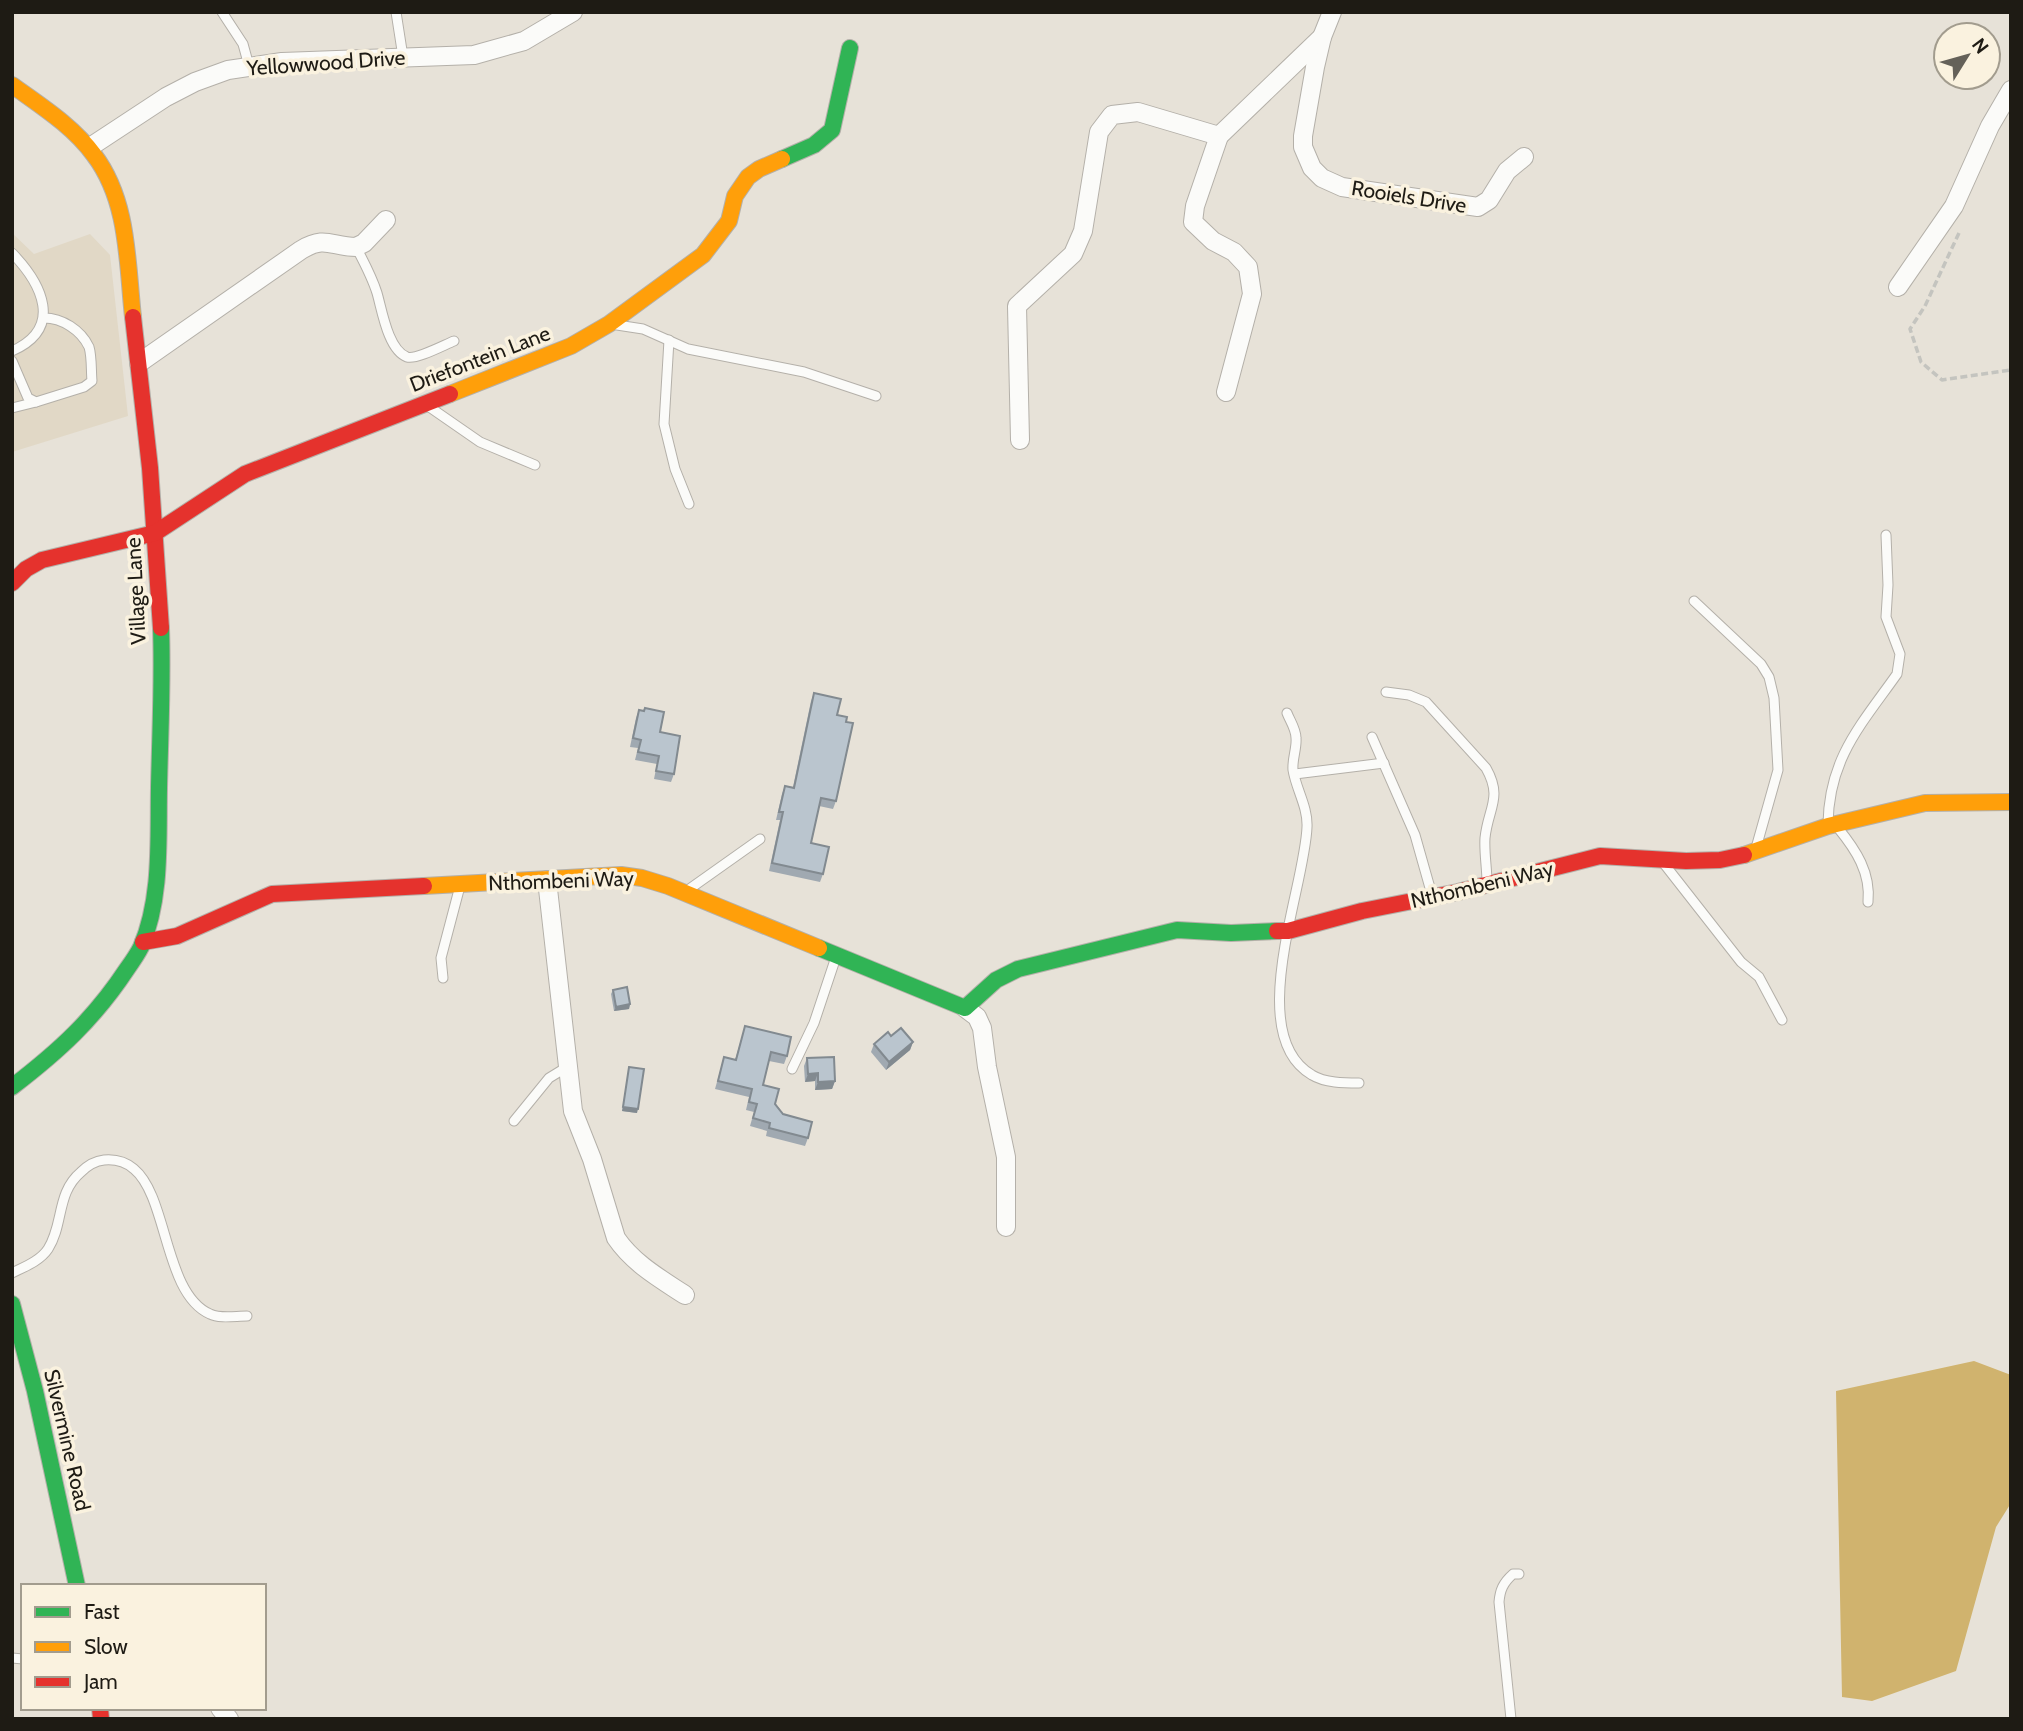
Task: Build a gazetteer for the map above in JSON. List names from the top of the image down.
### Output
{
  "streets": {
    "street": [
      "Yellowwood Drive",
      "Rooiels Drive",
      "Driefontein Lane",
      "Village Lane",
      "Nthombeni Way",
      "Silvermine Road"
    ]
  },
  "crossings": [
    ["Yellowwood Drive", "Village Lane"],
    ["Driefontein Lane", "Village Lane"],
    ["Village Lane", "Nthombeni Way"]
  ],
  "legend": ["Fast", "Slow", "Jam"],
  "north": "top right"
}
